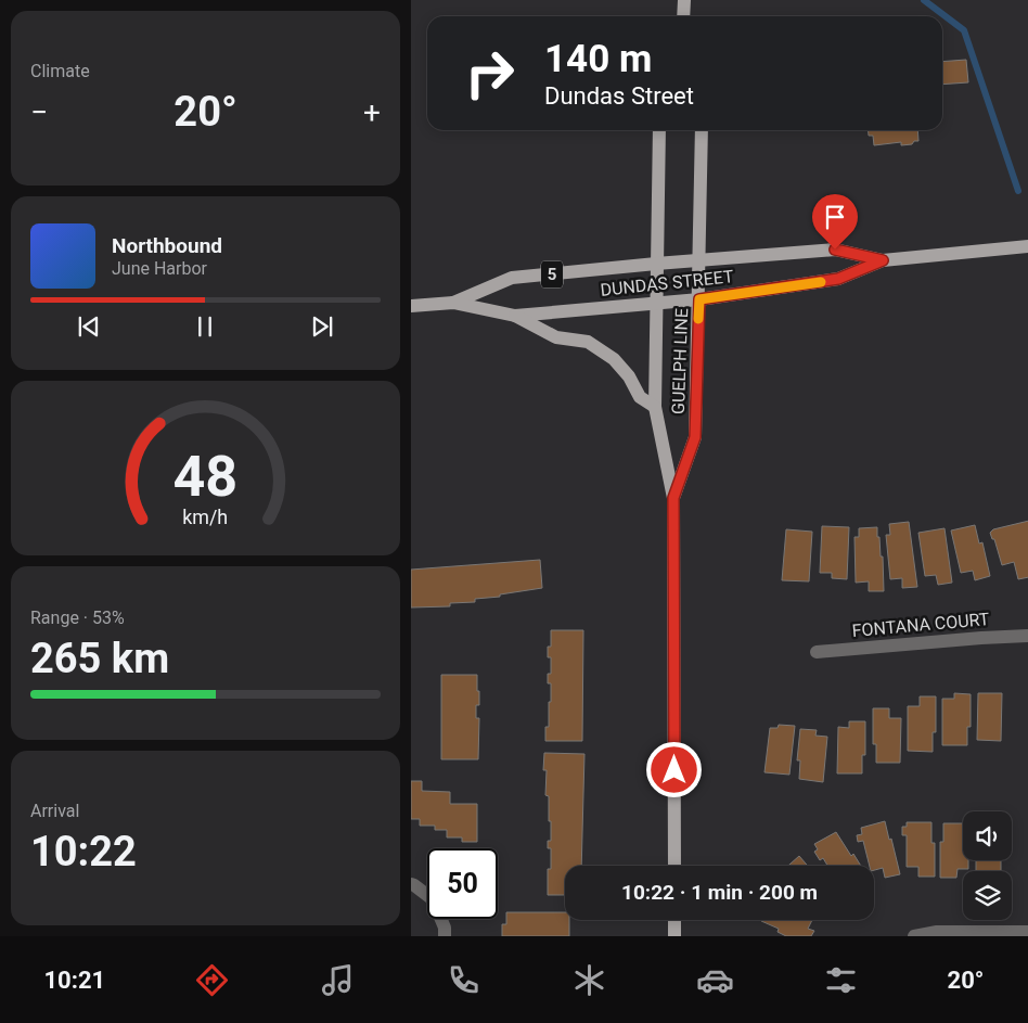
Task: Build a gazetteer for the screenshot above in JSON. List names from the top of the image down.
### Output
{
  "streets": {
    "main road": ["5", "DUNDAS STREET", "GUELPH LINE"],
    "street": ["FONTANA COURT"]
  },
  "crossings": [
    ["DUNDAS STREET", "GUELPH LINE"]
  ],
  "page": {
    "tile": [
      "Climate",
      ["Range · 53%", "265 km"],
      ["Arrival", "10:22"]
    ],
    "turn": ["140 m", "Dundas Street"],
    "heat": ["−", "20°", "+"],
    "song": ["Northbound", "June Harbor"],
    "limit": "50",
    "trip": "10:22 · 1 min · 200 m",
    "tabs": ["10:21", "20°"],
    "gauge": ["48", "km/h"]
  }
}
